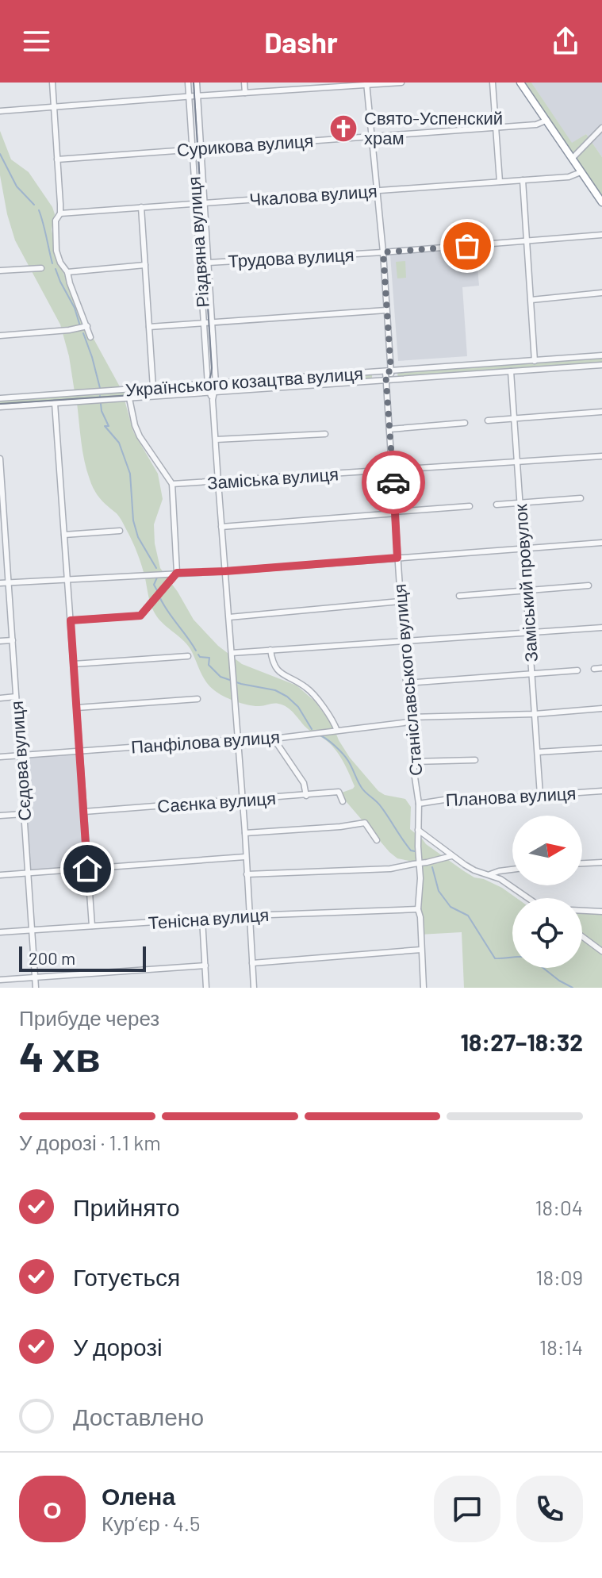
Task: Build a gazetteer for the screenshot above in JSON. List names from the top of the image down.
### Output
{
  "streets": {
    "street": [
      "Сурикова вулиця",
      "Чкалова вулиця",
      "Різдвяна вулиця",
      "Трудова вулиця",
      "Українського козацтва вулиця",
      "Заміська вулиця",
      "Заміський провулок",
      "Станіславського вулиця",
      "Панфілова вулиця",
      "Сєдова вулиця",
      "Планова вулиця",
      "Саєнка вулиця",
      "Тенісна вулиця"
    ]
  },
  "crossings": [
    ["Сурикова вулиця", "Різдвяна вулиця"],
    ["Сурикова вулиця", "Станіславського вулиця"],
    ["Чкалова вулиця", "Різдвяна вулиця"],
    ["Чкалова вулиця", "Станіславського вулиця"],
    ["Різдвяна вулиця", "Трудова вулиця"],
    ["Різдвяна вулиця", "Українського козацтва вулиця"],
    ["Різдвяна вулиця", "Заміська вулиця"],
    ["Різдвяна вулиця", "Панфілова вулиця"],
    ["Різдвяна вулиця", "Саєнка вулиця"],
    ["Різдвяна вулиця", "Тенісна вулиця"],
    ["Трудова вулиця", "Станіславського вулиця"],
    ["Українського козацтва вулиця", "Заміський провулок"],
    ["Українського козацтва вулиця", "Станіславського вулиця"],
    ["Заміська вулиця", "Заміський провулок"],
    ["Заміська вулиця", "Станіславського вулиця"],
    ["Заміський провулок", "Панфілова вулиця"],
    ["Заміський провулок", "Планова вулиця"],
    ["Станіславського вулиця", "Панфілова вулиця"],
    ["Станіславського вулиця", "Планова вулиця"],
    ["Станіславського вулиця", "Тенісна вулиця"],
    ["Панфілова вулиця", "Сєдова вулиця"],
    ["Сєдова вулиця", "Тенісна вулиця"]
  ],
  "places": {
    "church": ["Свято-Успенский храм"]
  },
  "scale_bar": "200 m",
  "north": "right",
  "page": {
    "header": "Dashr",
    "scale": "200 m",
    "heading": ["4 хв", "Прибуде через", "18:27–18:32"],
    "panel": ["Олена", "Кур’єр · 4.5"],
    "bar": "У дорозі · 1.1 km",
    "list": [
      ["Прийнято", "18:04"],
      ["Готується", "18:09"],
      ["У дорозі", "18:14"],
      "Доставлено"
    ],
    "round": "О"
  }
}
